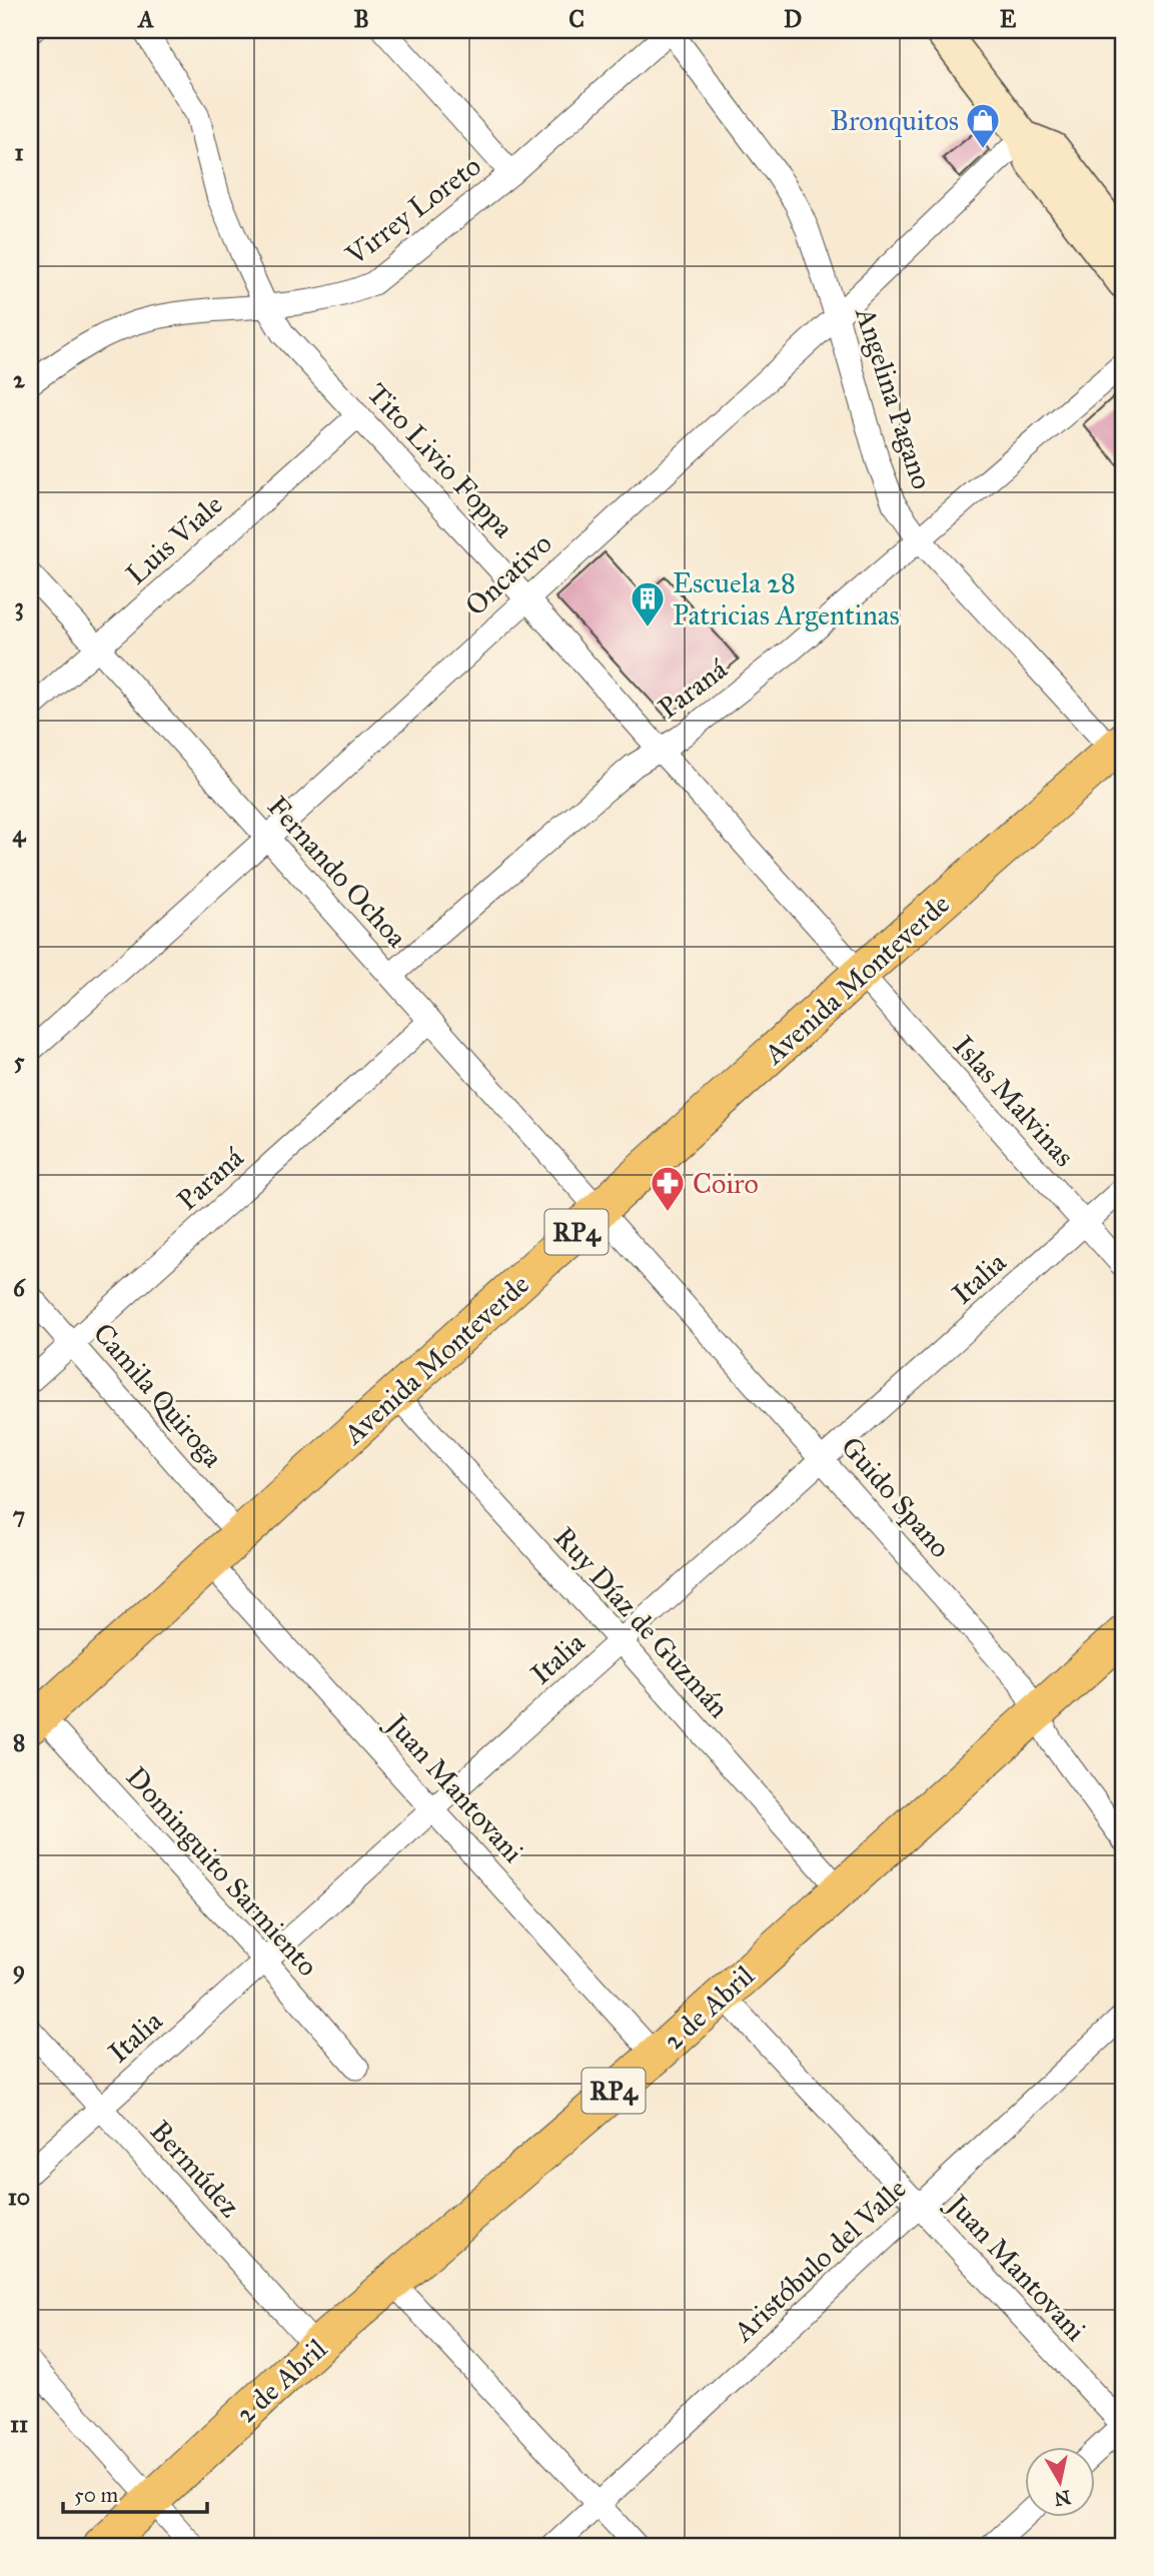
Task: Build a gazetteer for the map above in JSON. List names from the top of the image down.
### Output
{
  "streets": {
    "main road": ["Avenida Monteverde", "RP4", "2 de Abril"],
    "street": [
      "Virrey Loreto",
      "Angelina Pagano",
      "Tito Livio Foppa",
      "Luis Viale",
      "Oncativo",
      "Paraná",
      "Fernando Ochoa",
      "Islas Malvinas",
      "Italia",
      "Camila Quiroga",
      "Guido Spano",
      "Ruy Díaz de Guzmán",
      "Juan Mantovani",
      "Dominguito Sarmiento",
      "Bermúdez",
      "Aristóbulo del Valle"
    ]
  },
  "crossings": [
    ["Virrey Loreto", "Angelina Pagano"],
    ["Virrey Loreto", "Tito Livio Foppa"],
    ["Angelina Pagano", "Oncativo"],
    ["Angelina Pagano", "Paraná"],
    ["Angelina Pagano", "Avenida Monteverde"],
    ["Tito Livio Foppa", "Luis Viale"],
    ["Tito Livio Foppa", "Oncativo"],
    ["Tito Livio Foppa", "Paraná"],
    ["Tito Livio Foppa", "Avenida Monteverde"],
    ["Tito Livio Foppa", "Islas Malvinas"],
    ["Luis Viale", "Fernando Ochoa"],
    ["Oncativo", "Fernando Ochoa"],
    ["Paraná", "Fernando Ochoa"],
    ["Paraná", "Camila Quiroga"],
    ["Fernando Ochoa", "Avenida Monteverde"],
    ["Fernando Ochoa", "Guido Spano"],
    ["Avenida Monteverde", "Islas Malvinas"],
    ["Avenida Monteverde", "Camila Quiroga"],
    ["Avenida Monteverde", "Guido Spano"],
    ["Avenida Monteverde", "Ruy Díaz de Guzmán"],
    ["Avenida Monteverde", "Juan Mantovani"],
    ["Avenida Monteverde", "Dominguito Sarmiento"],
    ["Islas Malvinas", "Italia"],
    ["Italia", "Guido Spano"],
    ["Italia", "Ruy Díaz de Guzmán"],
    ["Italia", "Juan Mantovani"],
    ["Italia", "Dominguito Sarmiento"],
    ["Italia", "Bermúdez"],
    ["Guido Spano", "2 de Abril"],
    ["Ruy Díaz de Guzmán", "2 de Abril"],
    ["Juan Mantovani", "2 de Abril"],
    ["Juan Mantovani", "Aristóbulo del Valle"],
    ["2 de Abril", "Bermúdez"]
  ],
  "places": {
    "shop": ["Bronquitos"],
    "building": ["Escuela 28 Patricias Argentinas"],
    "pharmacy": ["Coiro"]
  },
  "scale_bar": "50 m",
  "north": "bottom",
  "grid": {
    "columns": [
      "A",
      "B",
      "C",
      "D",
      "E"
    ],
    "rows": [
      "1",
      "2",
      "3",
      "4",
      "5",
      "6",
      "7",
      "8",
      "9",
      "10",
      "11"
    ]
  }
}
